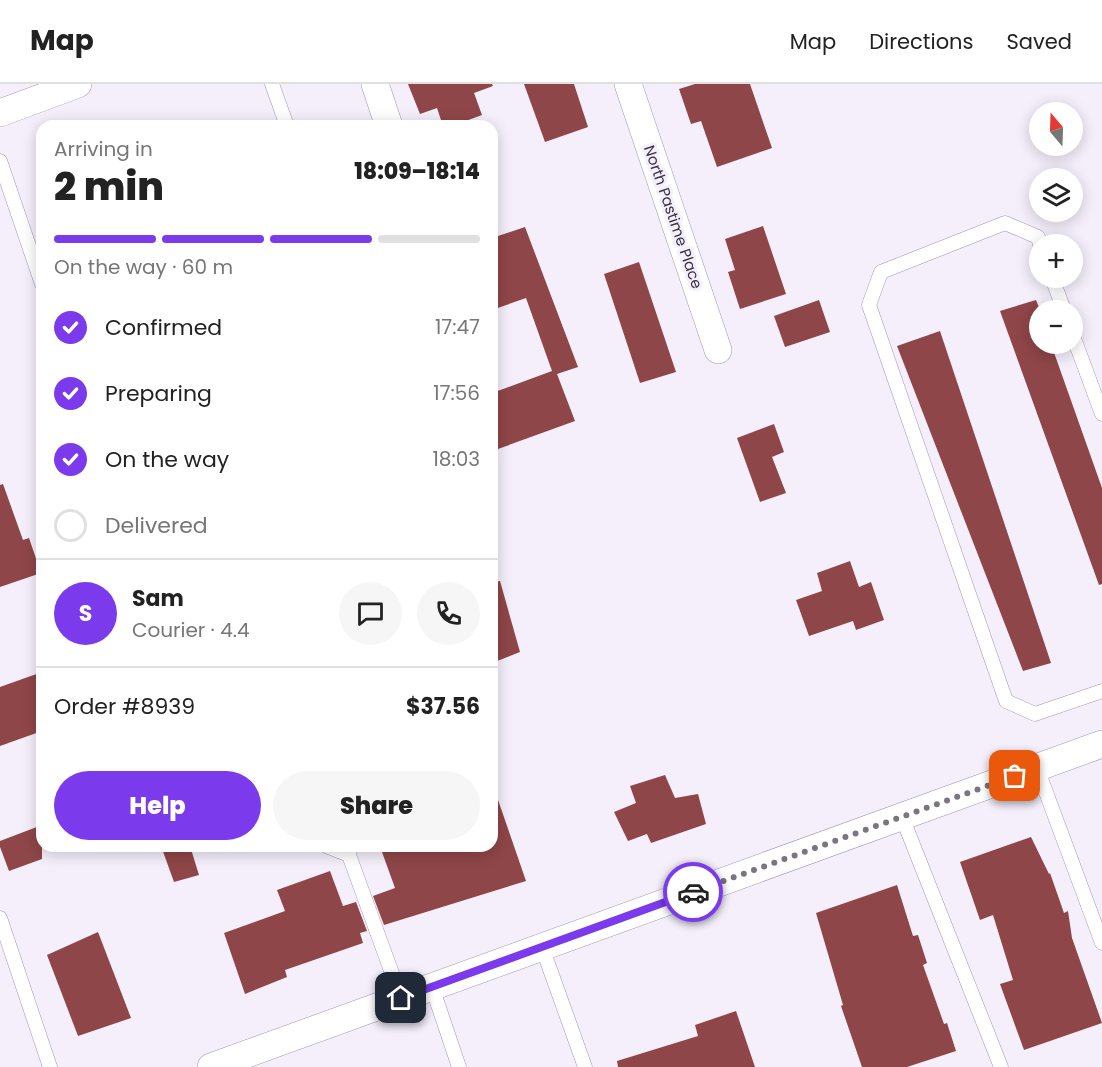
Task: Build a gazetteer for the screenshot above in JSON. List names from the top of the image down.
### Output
{
  "streets": {
    "street": ["North Pastime Place"]
  },
  "north": "top",
  "page": {
    "header": "Map",
    "nav": ["Map", "Directions", "Saved"],
    "map_buttons": ["+", "−"],
    "heading": ["2 min", "Arriving in", "18:09–18:14"],
    "panel": [
      "Sam",
      "Courier · 4.4",
      "Order #8939",
      "$37.56"
    ],
    "bar": "On the way · 60 m",
    "list": [
      ["Confirmed", "17:47"],
      ["Preparing", "17:56"],
      ["On the way", "18:03"],
      "Delivered"
    ],
    "round": "S",
    "buttons": ["Help", "Share"]
  }
}
